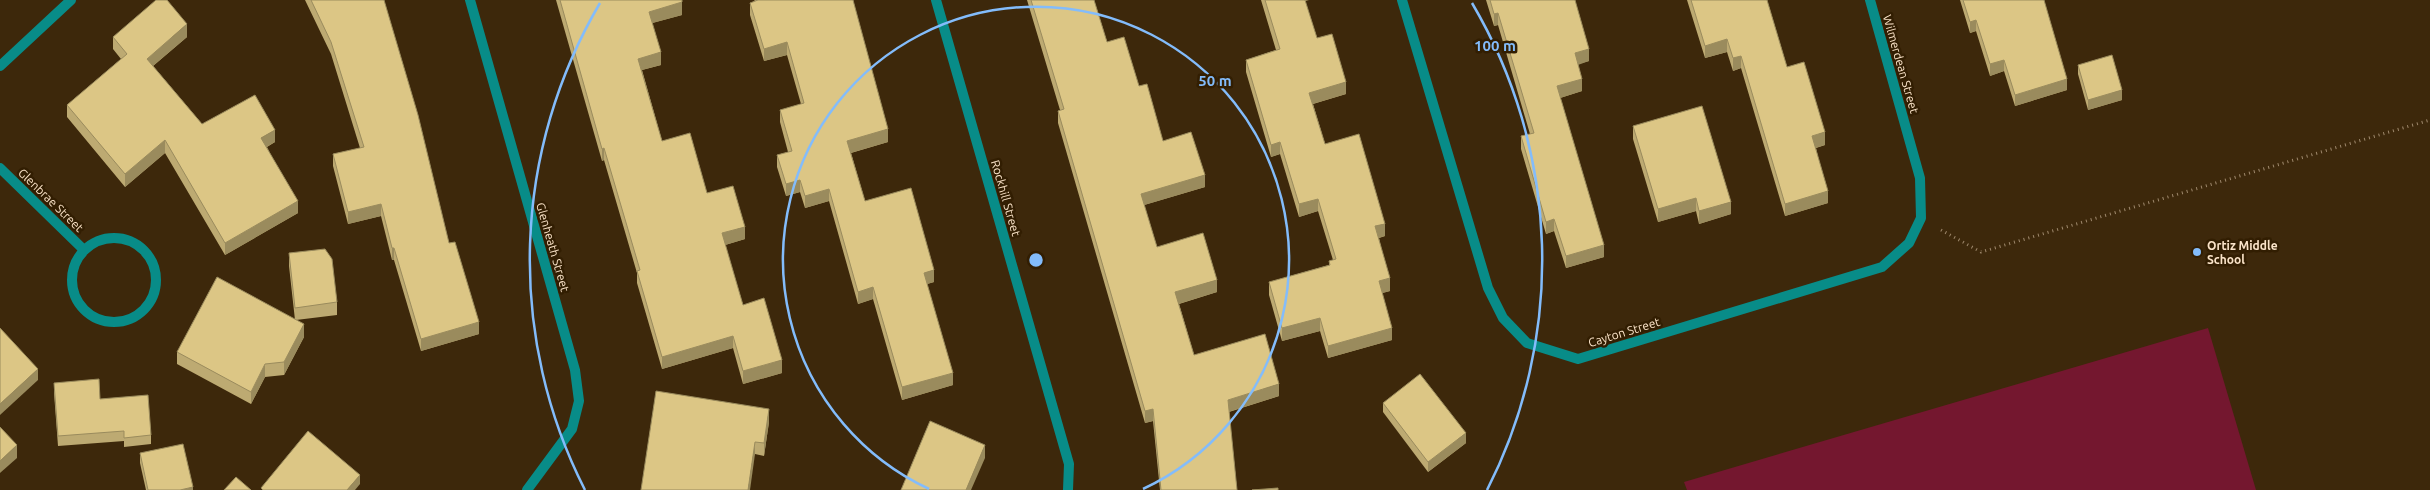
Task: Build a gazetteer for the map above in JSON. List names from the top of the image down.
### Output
{
  "streets": {
    "street": [
      "Wilmerdean Street",
      "Rockhill Street",
      "Glenbrae Street",
      "Glenheath Street",
      "Cayton Street"
    ]
  },
  "crossings": [
    ["Wilmerdean Street", "Cayton Street"]
  ],
  "places": ["Ortiz Middle School"],
  "rings": ["100 m", "50 m"]
}
